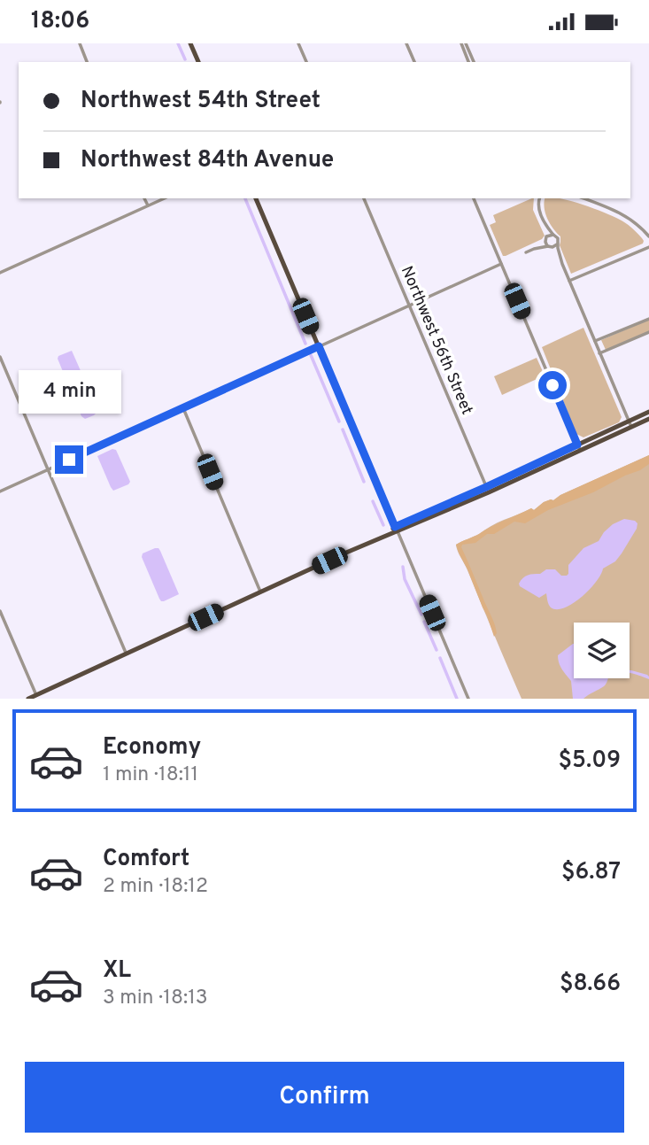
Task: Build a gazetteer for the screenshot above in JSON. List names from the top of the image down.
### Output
{
  "streets": {
    "street": ["Northwest 56th Street"]
  },
  "page": {
    "status": "18:06",
    "banner": ["Northwest 54th Street", "Northwest 84th Avenue"],
    "bubble": "4 min",
    "list": [
      {
        "name": "Economy",
        "note": "1 min · 18:11",
        "value": "$5.09"
      },
      {
        "name": "Comfort",
        "note": "2 min · 18:12",
        "value": "$6.87"
      },
      {
        "name": "XL",
        "note": "3 min · 18:13",
        "value": "$8.66"
      }
    ],
    "buttons": "Confirm"
  }
}
